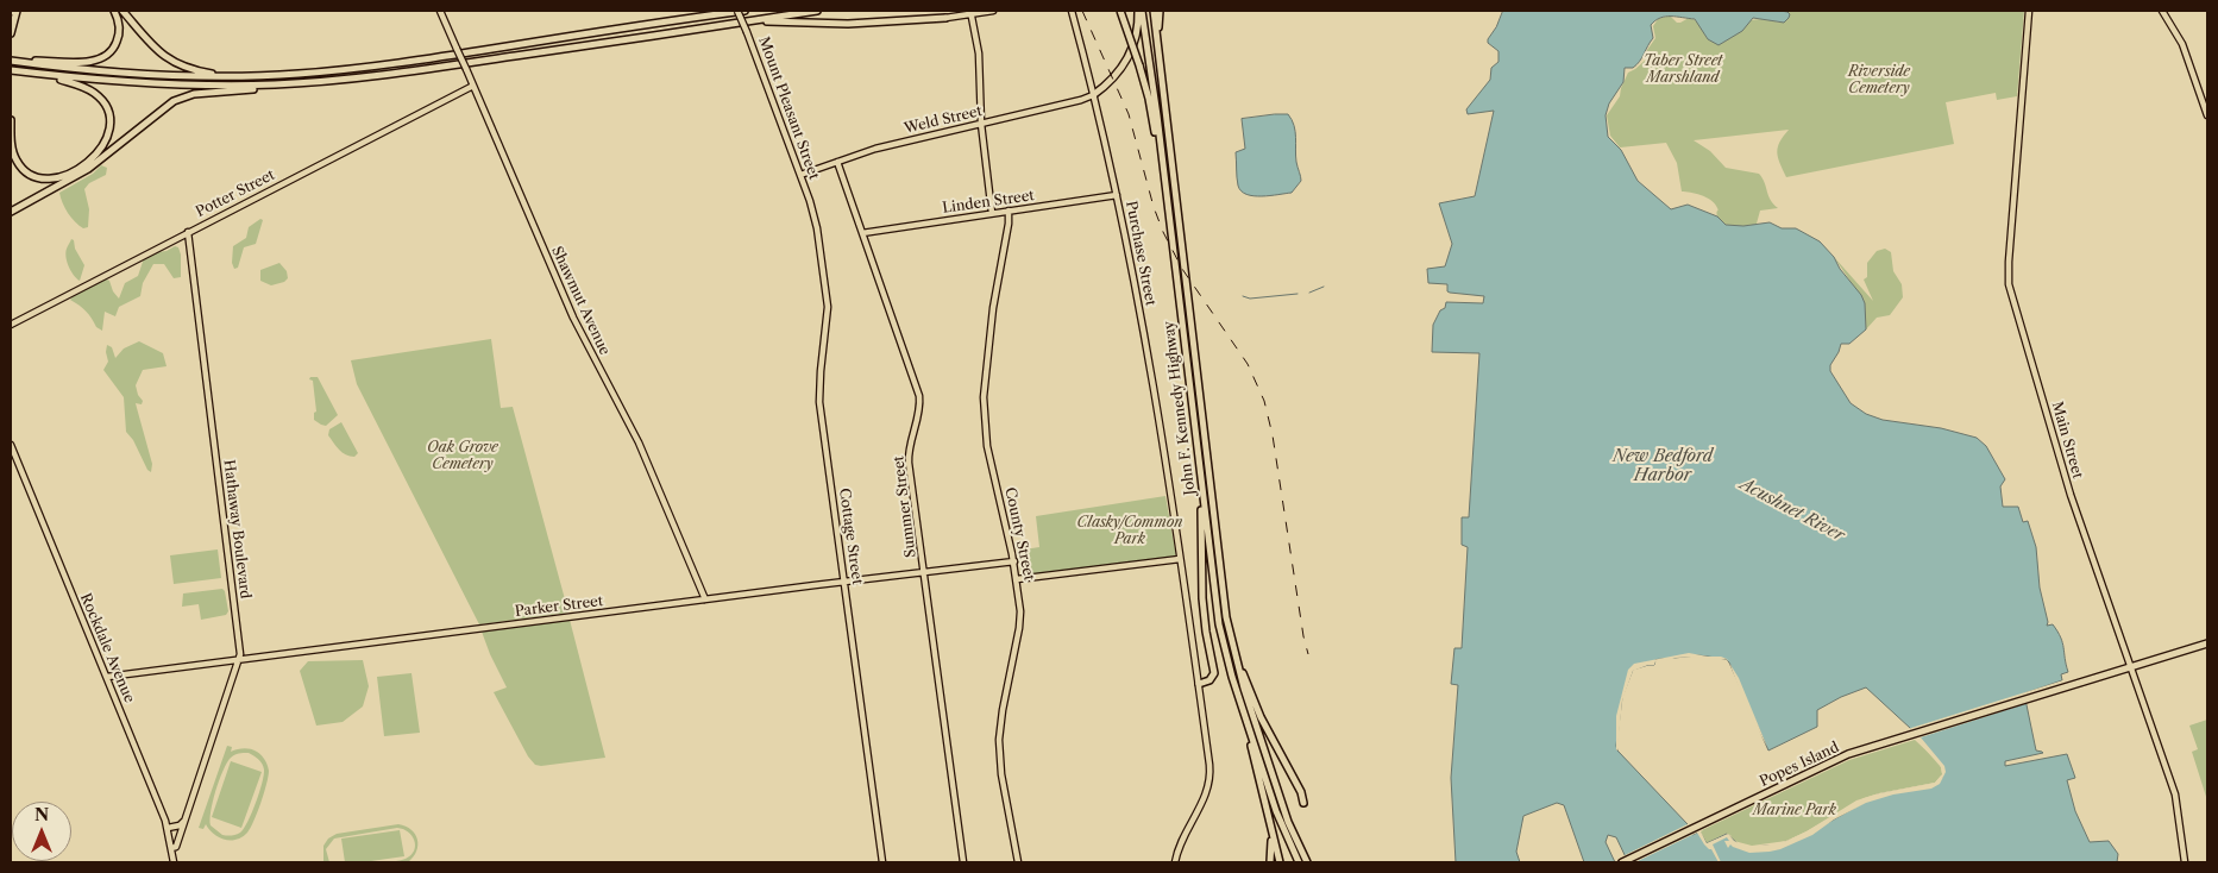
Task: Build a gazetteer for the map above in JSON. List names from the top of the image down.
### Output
{
  "streets": {
    "highway": ["John F. Kennedy Highway", "Popes Island"],
    "main road": [
      "Mount Pleasant Street",
      "Weld Street",
      "Potter Street",
      "Linden Street",
      "Purchase Street",
      "Shawmut Avenue",
      "Main Street",
      "Summer Street",
      "Hathaway Boulevard",
      "County Street",
      "Cottage Street",
      "Parker Street",
      "Rockdale Avenue"
    ]
  },
  "crossings": [
    ["Mount Pleasant Street", "Weld Street"],
    ["Mount Pleasant Street", "Cottage Street"],
    ["Weld Street", "Purchase Street"],
    ["Weld Street", "Summer Street"],
    ["Potter Street", "Shawmut Avenue"],
    ["Potter Street", "Hathaway Boulevard"],
    ["Linden Street", "Purchase Street"],
    ["Linden Street", "Summer Street"],
    ["Linden Street", "County Street"],
    ["Shawmut Avenue", "Parker Street"],
    ["Main Street", "Popes Island"],
    ["Summer Street", "Parker Street"],
    ["Hathaway Boulevard", "Parker Street"],
    ["Hathaway Boulevard", "Rockdale Avenue"],
    ["County Street", "Parker Street"],
    ["Cottage Street", "Parker Street"],
    ["Parker Street", "Rockdale Avenue"]
  ],
  "water": ["New Bedford Harbor", "Acushnet River"],
  "parks": [
    "Taber Street Marshland",
    "Riverside Cemetery",
    "Oak Grove Cemetery",
    "Clasky/Common Park",
    "Marine Park"
  ],
  "north": "top"
}
